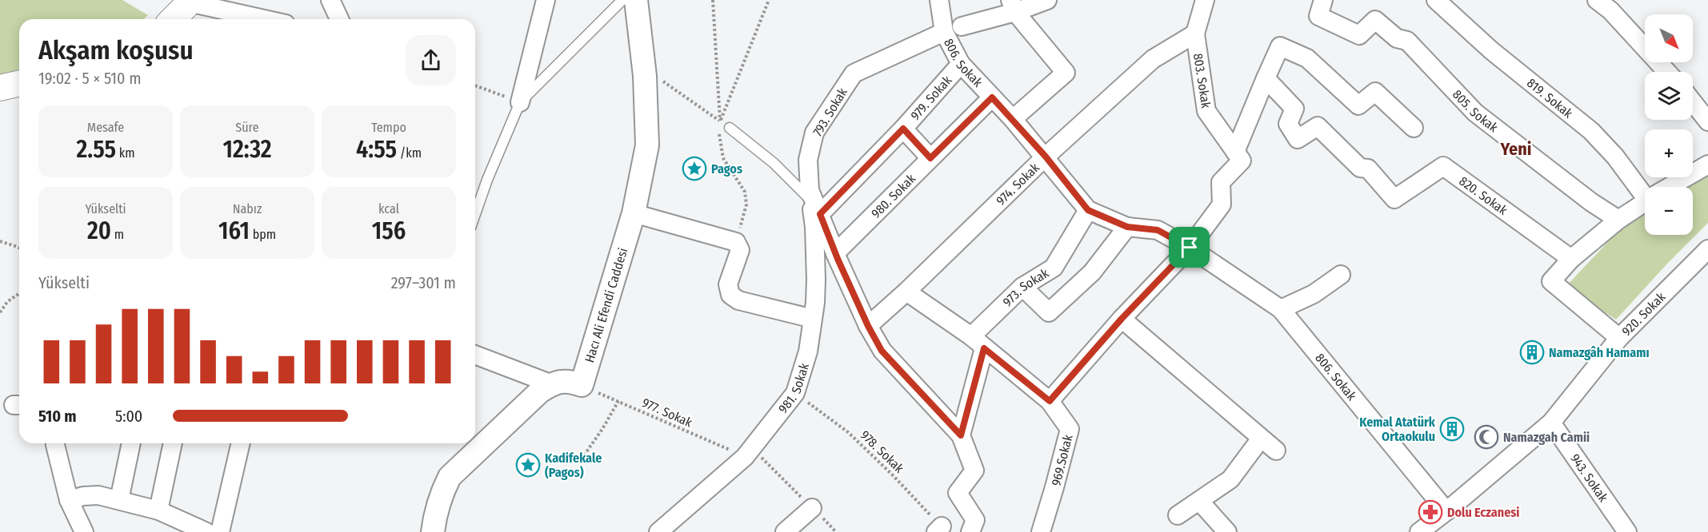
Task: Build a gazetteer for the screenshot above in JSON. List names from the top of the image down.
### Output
{
  "streets": {
    "street": [
      "806. Sokak",
      "803. Sokak",
      "819. Sokak",
      "979. Sokak",
      "805. Sokak",
      "793. Sokak",
      "974. Sokak",
      "980. Sokak",
      "820. Sokak",
      "973. Sokak",
      "Hacı Ali Efendi Caddesi",
      "920. Sokak",
      "981. Sokak",
      "969.Sokak",
      "943. Sokak"
    ],
    "path": ["977. Sokak", "978. Sokak"]
  },
  "crossings": [
    ["806. Sokak", "979. Sokak"],
    ["806. Sokak", "793. Sokak"],
    ["806. Sokak", "974. Sokak"],
    ["806. Sokak", "980. Sokak"],
    ["806. Sokak", "973. Sokak"],
    ["806. Sokak", "920. Sokak"],
    ["803. Sokak", "974. Sokak"],
    ["979. Sokak", "793. Sokak"],
    ["979. Sokak", "981. Sokak"],
    ["793. Sokak", "974. Sokak"],
    ["793. Sokak", "980. Sokak"],
    ["793. Sokak", "981. Sokak"],
    ["974. Sokak", "969.Sokak"],
    ["973. Sokak", "969.Sokak"],
    ["Hacı Ali Efendi Caddesi", "977. Sokak"],
    ["920. Sokak", "943. Sokak"],
    ["981. Sokak", "977. Sokak"],
    ["981. Sokak", "978. Sokak"]
  ],
  "districts": ["Yeni"],
  "places": {
    "place": ["Pagos", "Kadifekale (Pagos)"],
    "building": ["Namazgâh Hamamı", "Kemal Atatürk Ortaokulu"],
    "mosque": ["Namazgah Camii"],
    "pharmacy": ["Dolu Eczanesi"]
  },
  "north": "bottom right",
  "page": {
    "map_buttons": ["+", "−"],
    "heading": ["Akşam koşusu", "19:02 · 5 × 510 m"],
    "stats": [
      ["Mesafe", "2.55 km"],
      ["Süre", "12:32"],
      ["Tempo", "4:55 /km"],
      ["Yükselti", "20 m"],
      ["Nabız", "161 bpm"],
      ["kcal", "156"]
    ],
    "chart": ["Yükselti", "297–301 m"],
    "list": [
      {
        "name": "510 m",
        "note": "5:00"
      }
    ]
  }
}
